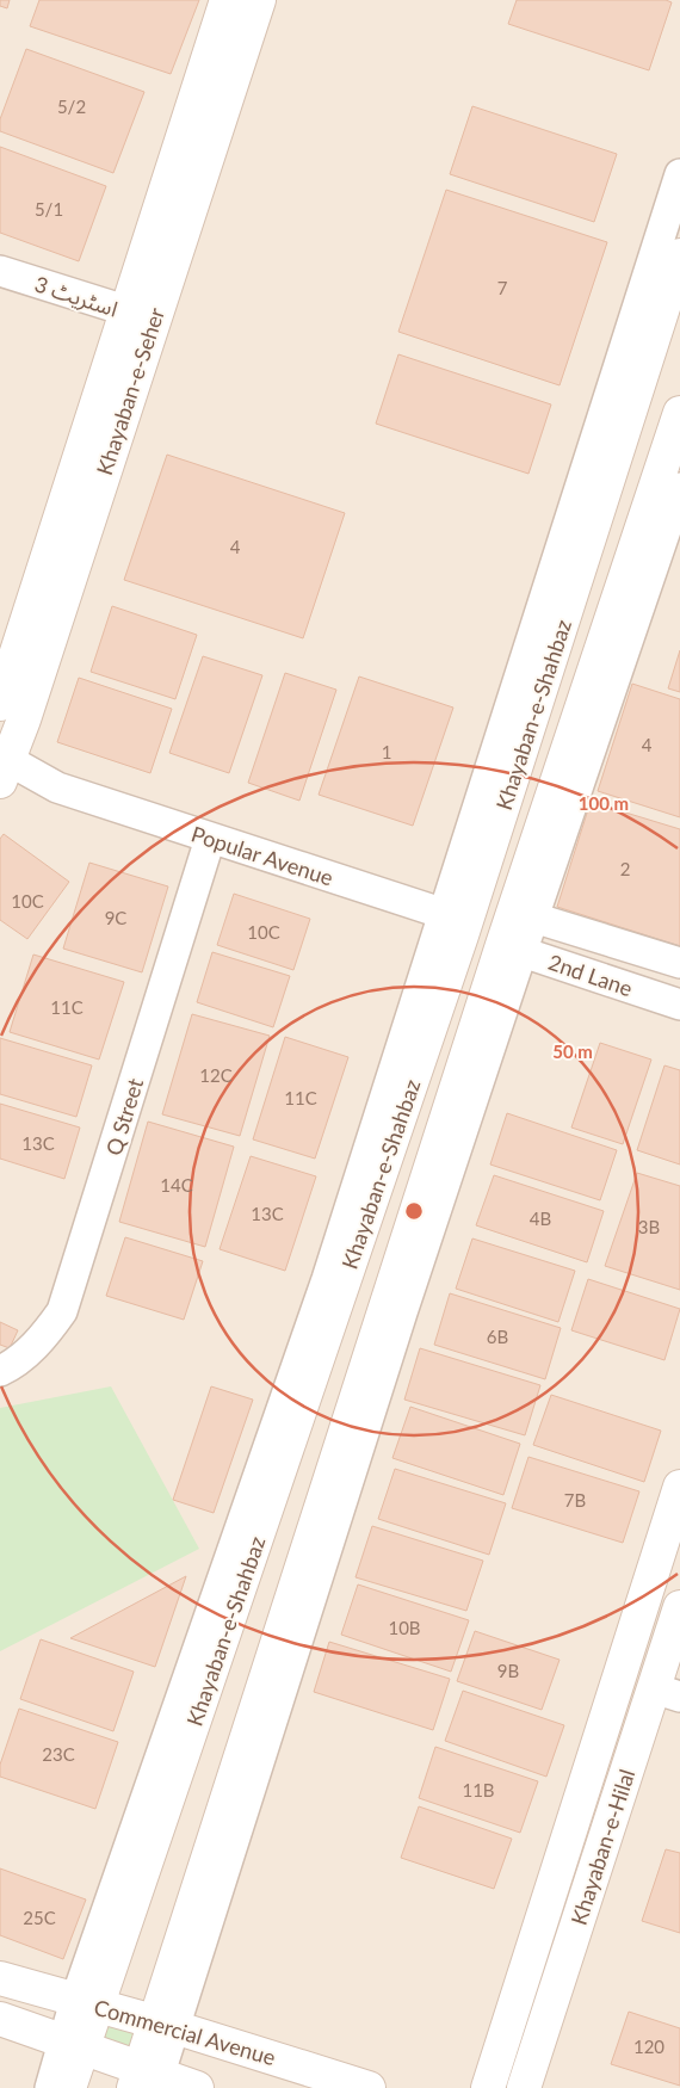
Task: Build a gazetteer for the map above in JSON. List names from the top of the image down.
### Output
{
  "streets": {
    "main road": [
      "Khayaban-e-Seher",
      "Khayaban-e-Shahbaz",
      "Khayaban-e-Hilal",
      "Commercial Avenue"
    ],
    "street": [
      "اسٹریٹ 3",
      "Popular Avenue",
      "2nd Lane",
      "Q Street"
    ]
  },
  "crossings": [
    ["اسٹریٹ 3", "Khayaban-e-Seher"],
    ["Khayaban-e-Seher", "Popular Avenue"],
    ["Khayaban-e-Shahbaz", "Popular Avenue"],
    ["Khayaban-e-Shahbaz", "2nd Lane"],
    ["Khayaban-e-Shahbaz", "Commercial Avenue"],
    ["Popular Avenue", "Q Street"]
  ],
  "house_numbers": [
    "5/2",
    "5/1",
    "7",
    "4",
    "4",
    "1",
    "2",
    "10C",
    "9C",
    "10C",
    "11C",
    "12C",
    "11C",
    "13C",
    "14C",
    "13C",
    "4B",
    "3B",
    "6B",
    "7B",
    "10B",
    "9B",
    "23C",
    "11B",
    "25C",
    "120"
  ],
  "rings": ["100 m", "50 m"]
}
